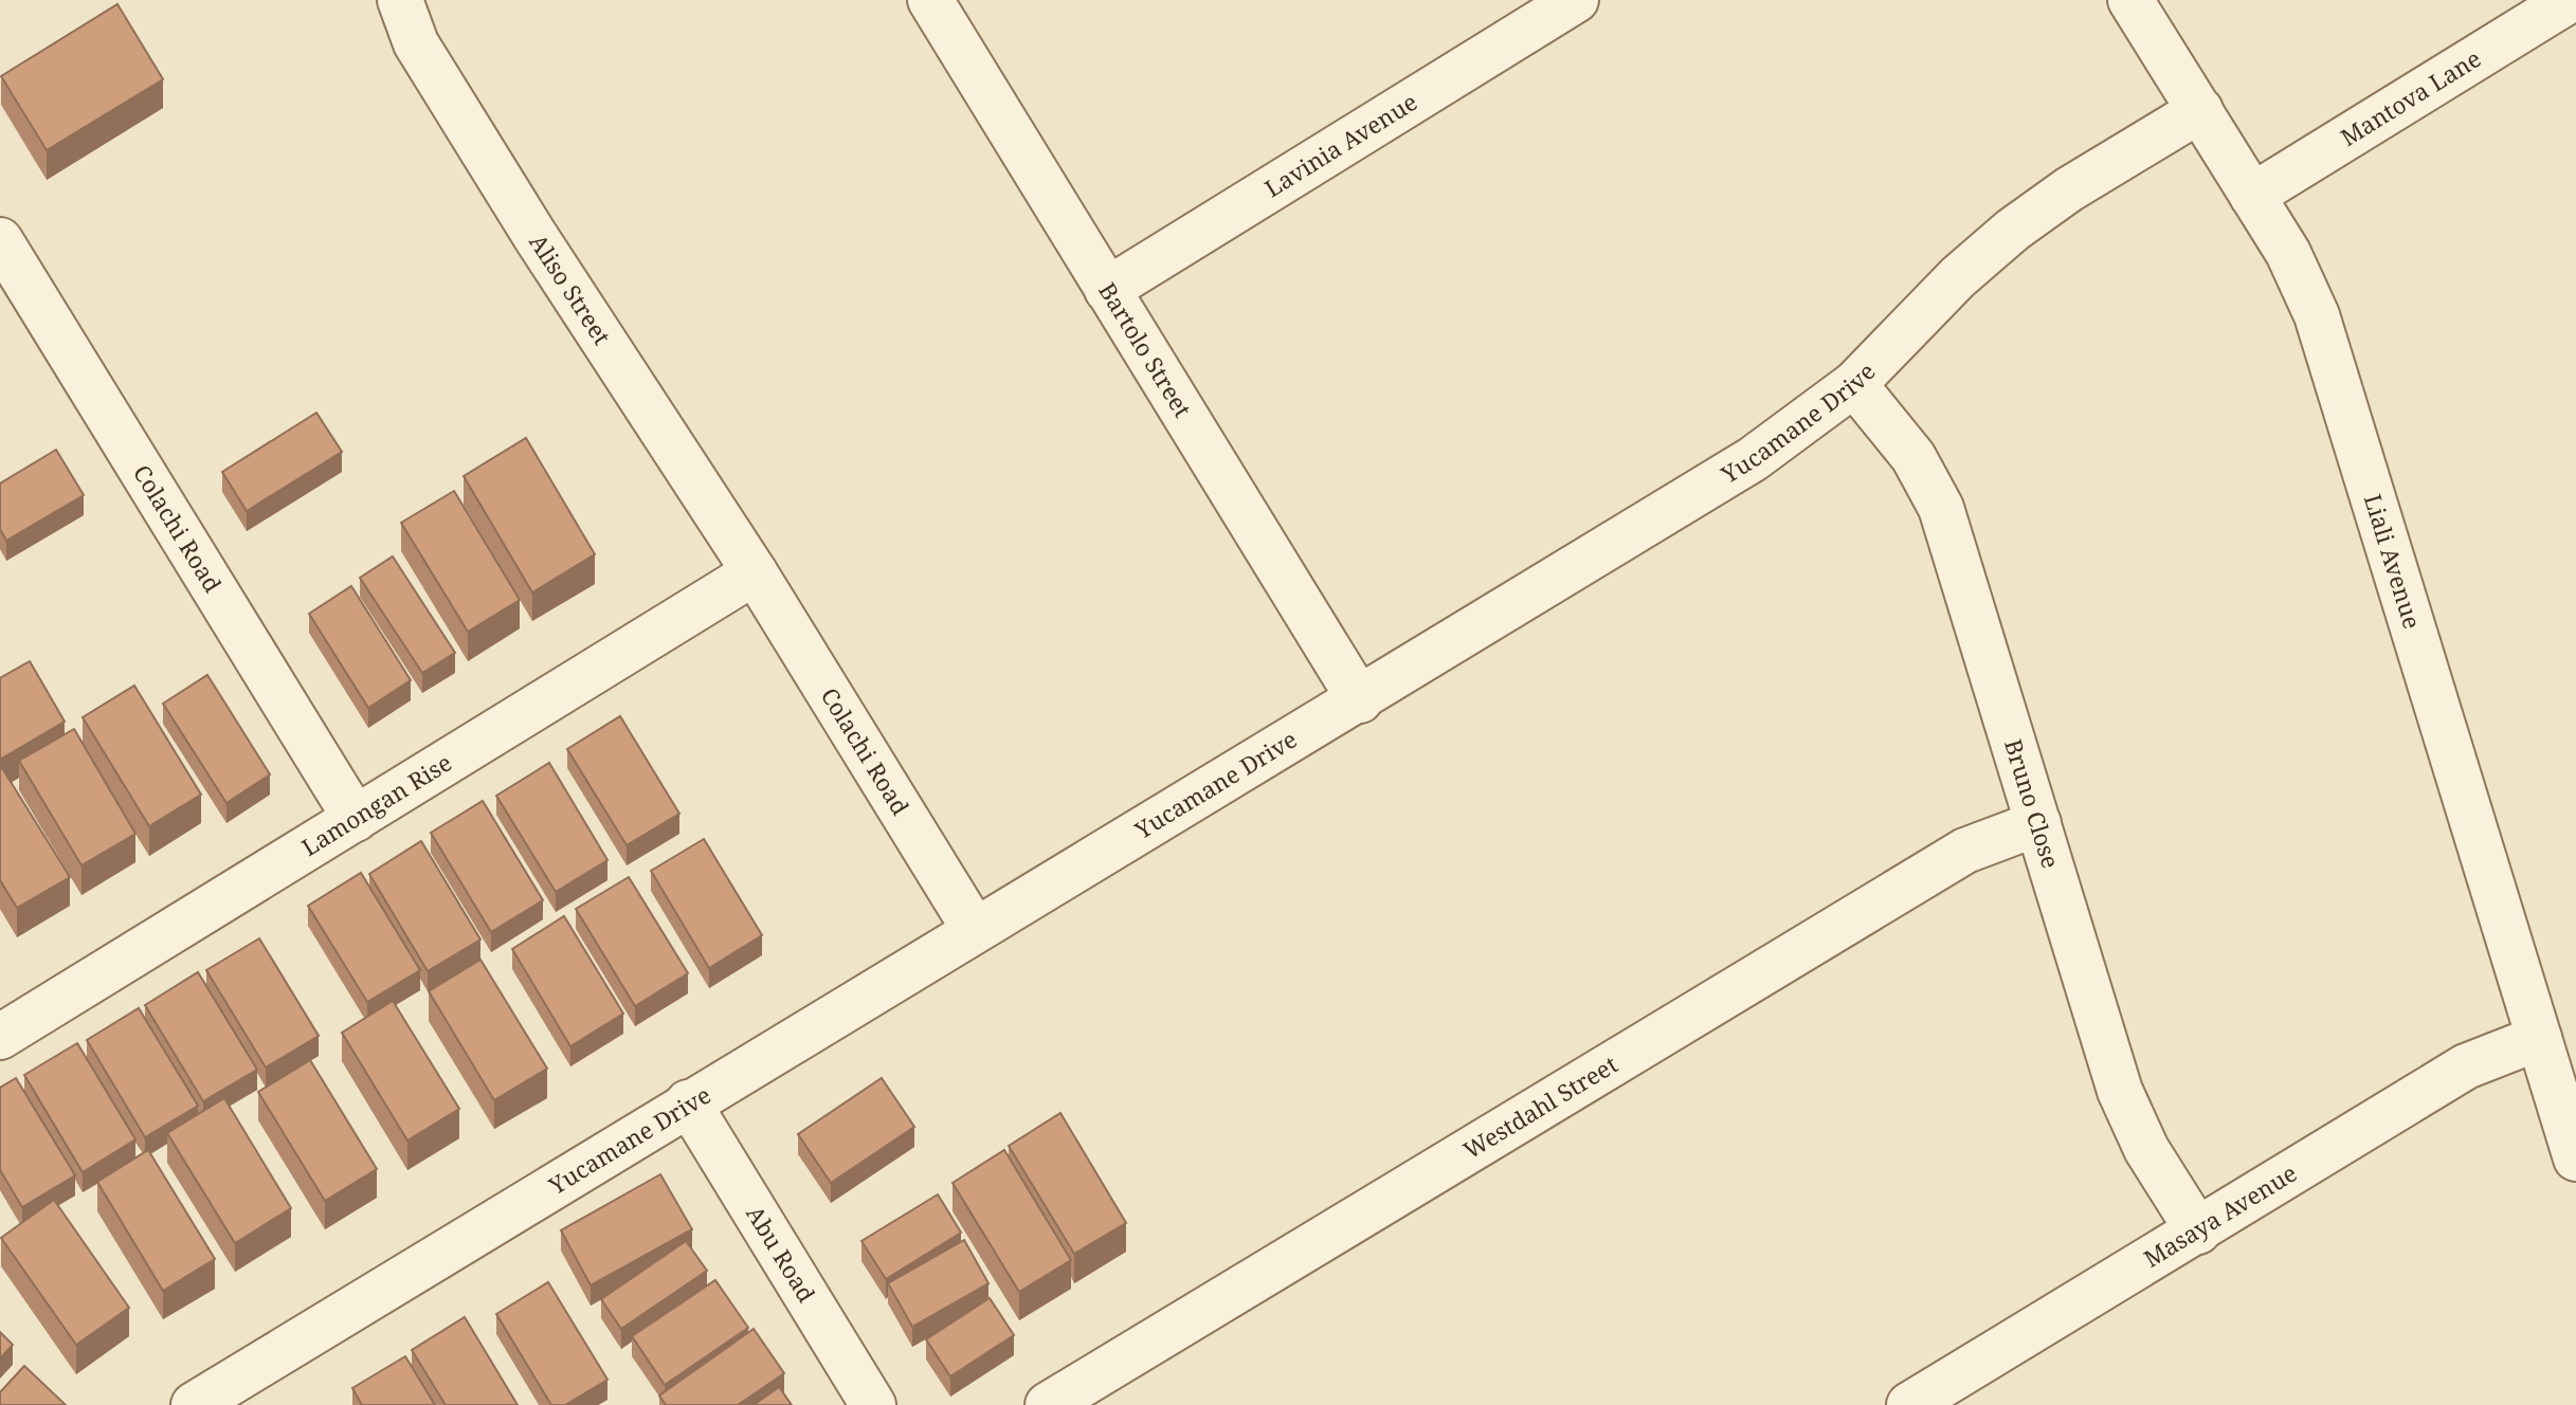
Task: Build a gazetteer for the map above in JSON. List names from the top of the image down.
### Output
{
  "streets": {
    "street": [
      "Mantova Lane",
      "Lavinia Avenue",
      "Aliso Street",
      "Bartolo Street",
      "Yucamane Drive",
      "Colachi Road",
      "Liali Avenue",
      "Bruno Close",
      "Lamongan Rise",
      "Westdahl Street",
      "Masaya Avenue",
      "Abu Road"
    ]
  },
  "crossings": [
    ["Mantova Lane", "Liali Avenue"],
    ["Lavinia Avenue", "Bartolo Street"],
    ["Aliso Street", "Colachi Road"],
    ["Aliso Street", "Lamongan Rise"],
    ["Bartolo Street", "Yucamane Drive"],
    ["Yucamane Drive", "Colachi Road"],
    ["Yucamane Drive", "Liali Avenue"],
    ["Yucamane Drive", "Bruno Close"],
    ["Yucamane Drive", "Abu Road"],
    ["Colachi Road", "Lamongan Rise"],
    ["Liali Avenue", "Masaya Avenue"],
    ["Bruno Close", "Westdahl Street"],
    ["Bruno Close", "Masaya Avenue"]
  ]
}
